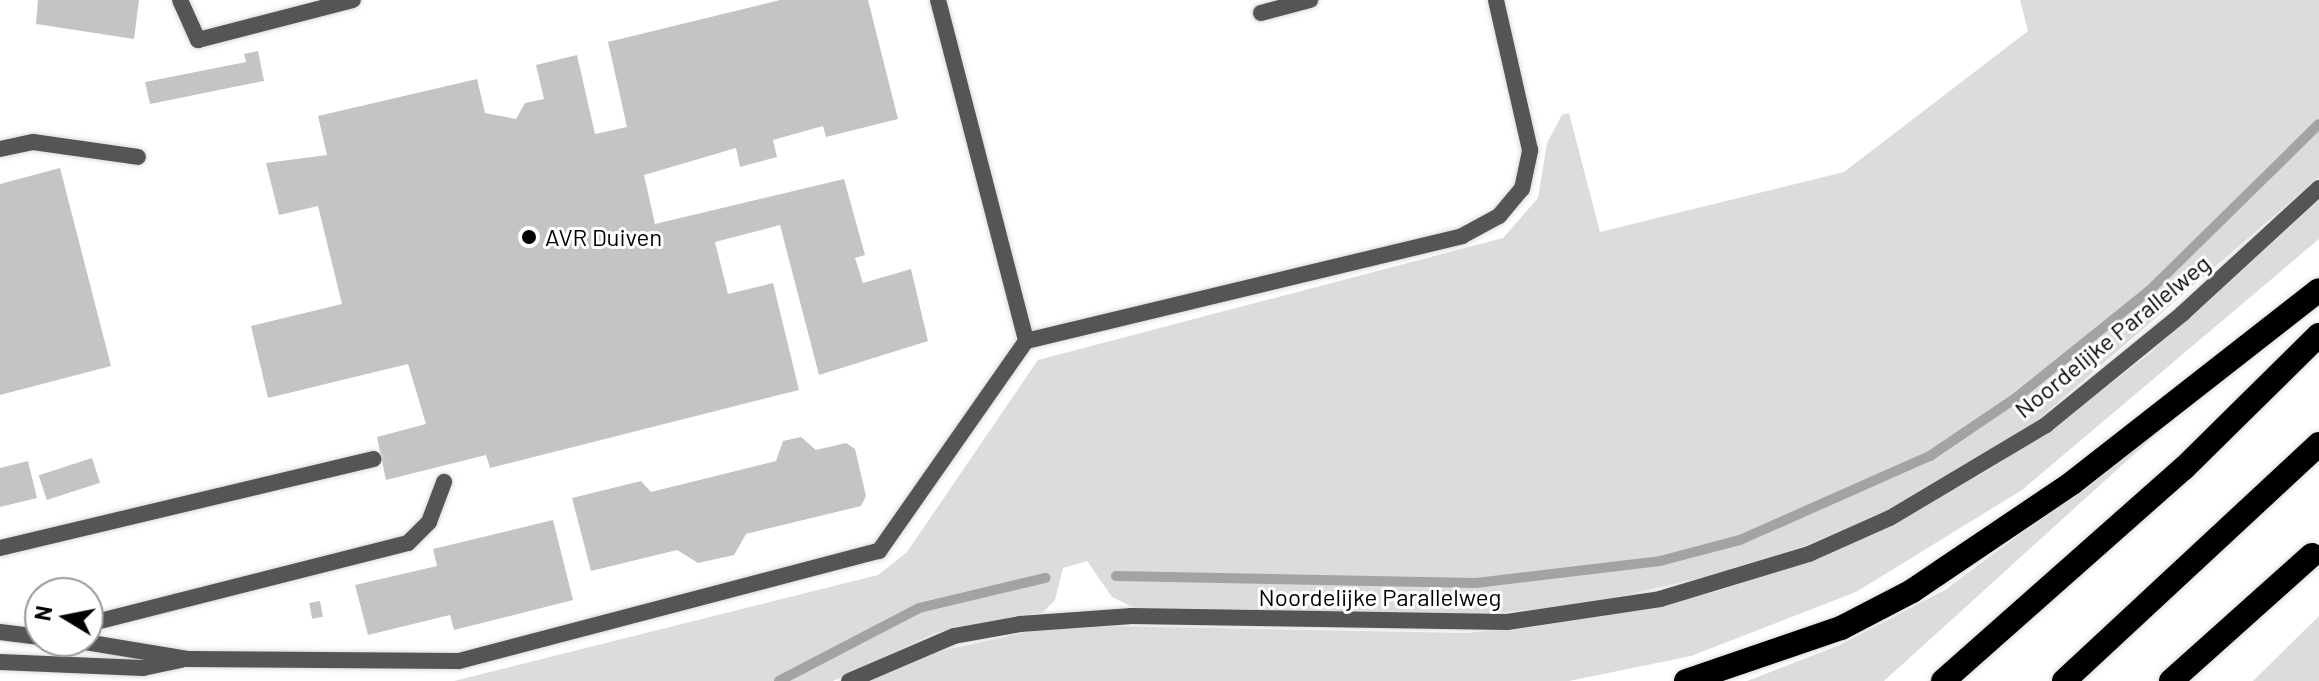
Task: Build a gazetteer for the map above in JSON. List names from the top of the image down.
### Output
{
  "streets": {
    "street": ["Noordelijke Parallelweg"]
  },
  "places": ["AVR Duiven"],
  "north": "left"
}
